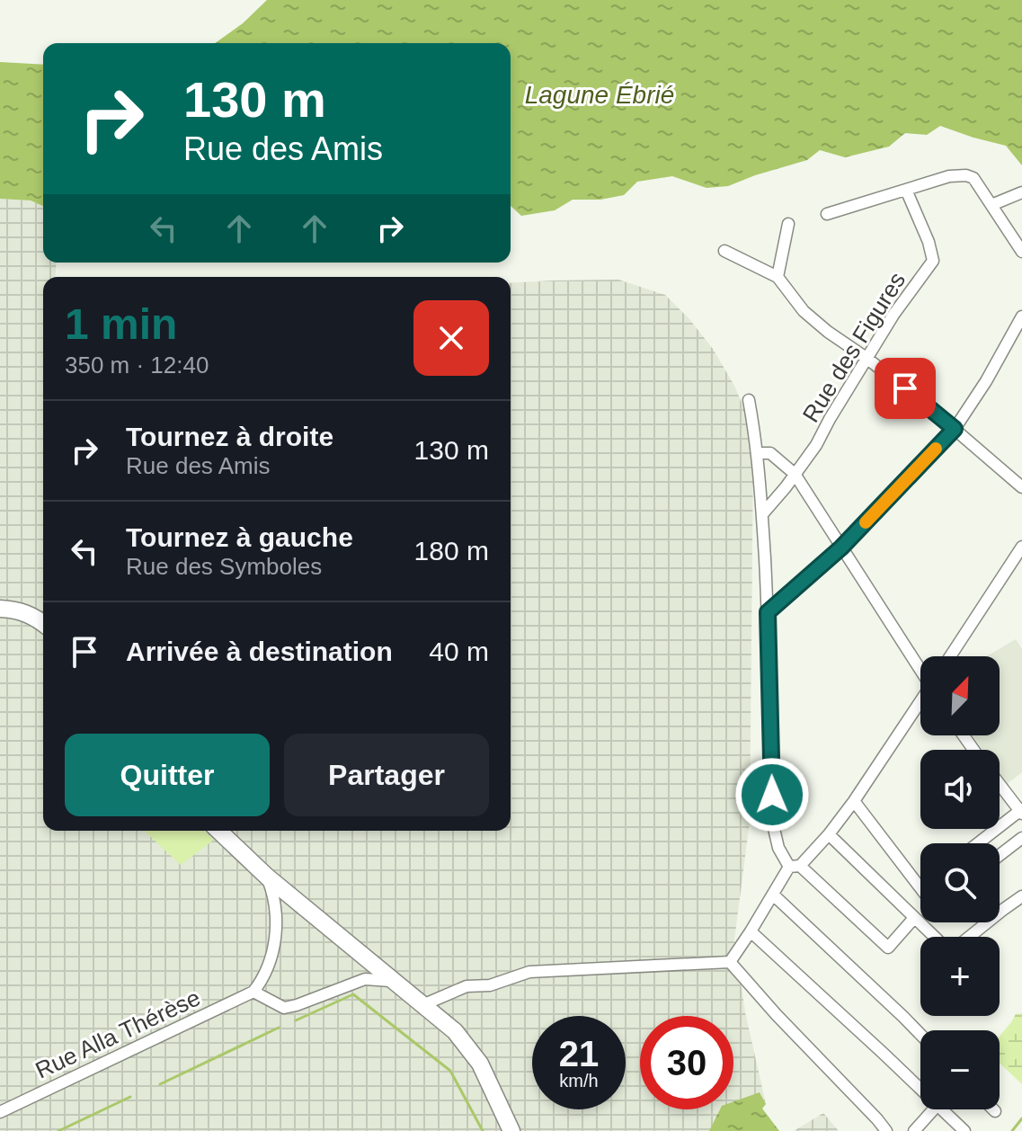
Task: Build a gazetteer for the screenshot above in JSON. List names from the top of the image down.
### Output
{
  "streets": {
    "street": ["Rue des Figures", "Rue Alla Thérèse"]
  },
  "water": ["Lagune Ébrié"],
  "north": "top right",
  "page": {
    "turn": ["130 m", "Rue des Amis"],
    "heading": ["1 min", "350 m · 12:40"],
    "list": [
      {
        "name": "Tournez à droite",
        "note": "Rue des Amis",
        "value": "130 m"
      },
      {
        "name": "Tournez à gauche",
        "note": "Rue des Symboles",
        "value": "180 m"
      },
      {
        "name": "Arrivée à destination",
        "value": "40 m"
      }
    ],
    "map_buttons": ["+", "−"],
    "buttons": ["Quitter", "Partager"],
    "speed": "21 km/h",
    "limit": "30"
  }
}
